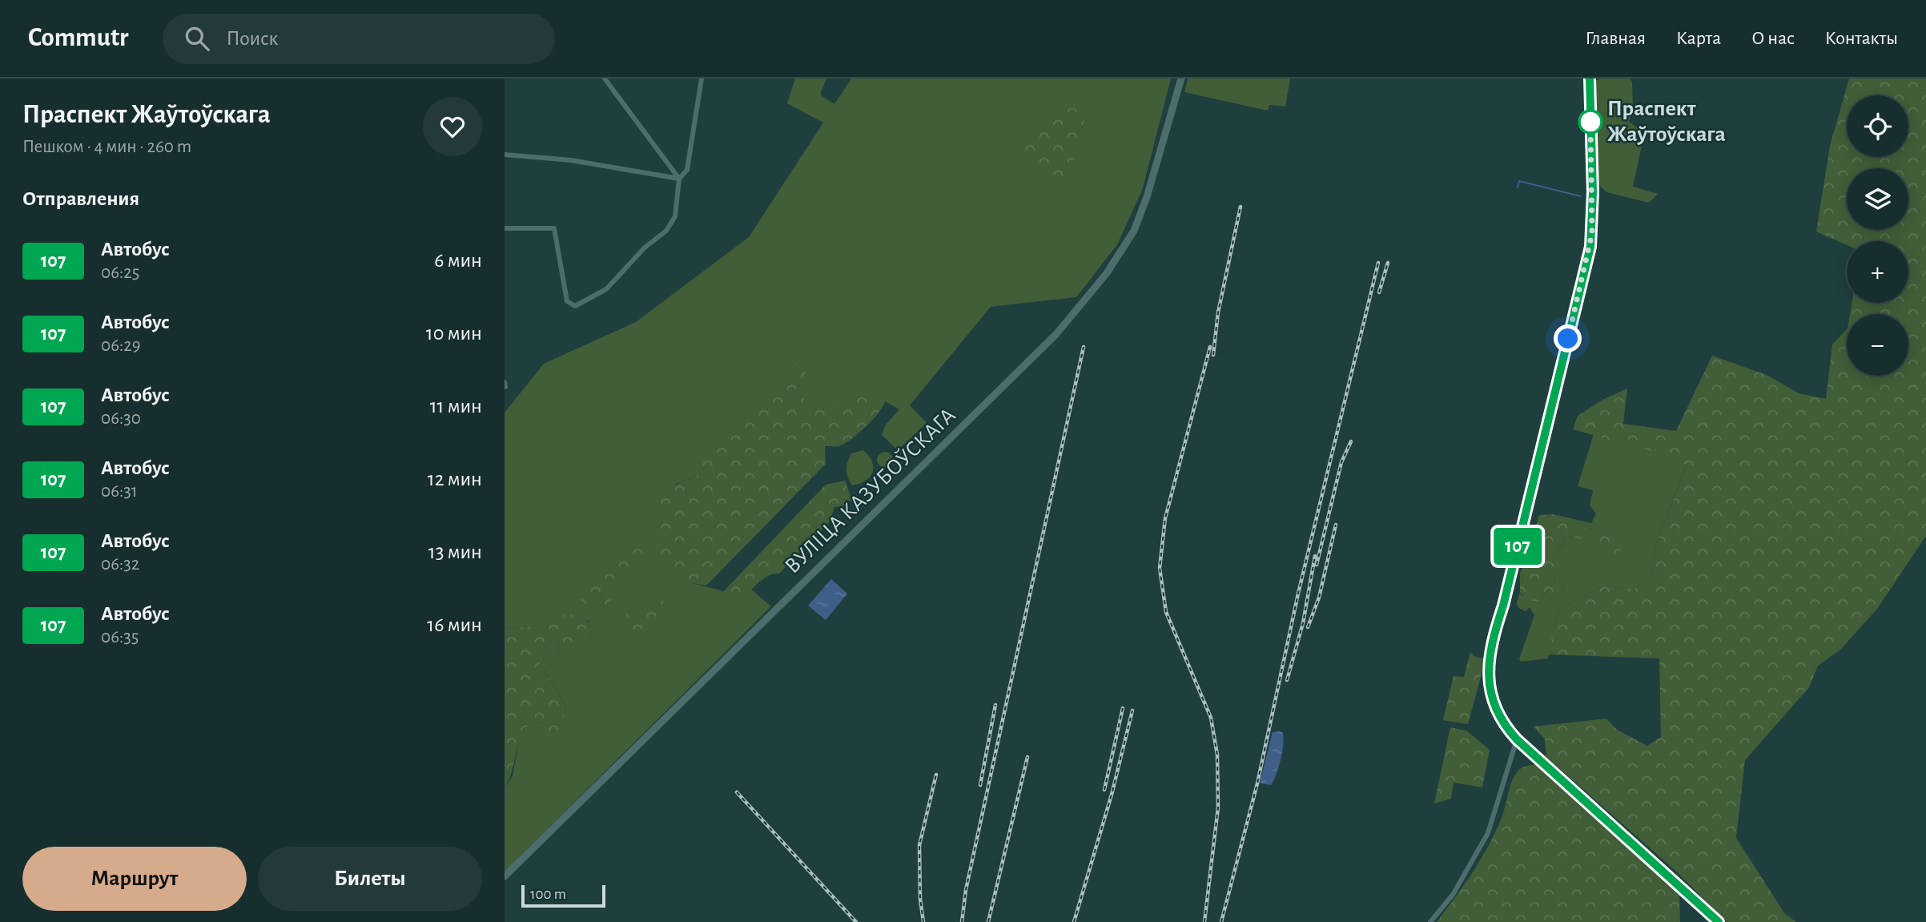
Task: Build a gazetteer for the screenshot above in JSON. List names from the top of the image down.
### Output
{
  "streets": {
    "street": ["ВУЛІЦА КАЗУБОЎСКАГА"]
  },
  "places": ["Праспект Жаўтоўскага"],
  "lines": ["bus line 107"],
  "scale_bar": "100 m",
  "page": {
    "header": "Commutr",
    "search": "Поиск",
    "nav": [
      "Главная",
      "Карта",
      "О нас",
      "Контакты"
    ],
    "heading": [
      ["Праспект Жаўтоўскага", "Пешком · 4 мин · 260 m"],
      "Отправления"
    ],
    "on_map": "107",
    "map_buttons": ["+", "−"],
    "list": [
      {
        "mark": "107",
        "name": "Автобус",
        "note": "06:25",
        "value": "6 мин"
      },
      {
        "mark": "107",
        "name": "Автобус",
        "note": "06:29",
        "value": "10 мин"
      },
      {
        "mark": "107",
        "name": "Автобус",
        "note": "06:30",
        "value": "11 мин"
      },
      {
        "mark": "107",
        "name": "Автобус",
        "note": "06:31",
        "value": "12 мин"
      },
      {
        "mark": "107",
        "name": "Автобус",
        "note": "06:32",
        "value": "13 мин"
      },
      {
        "mark": "107",
        "name": "Автобус",
        "note": "06:35",
        "value": "16 мин"
      }
    ],
    "buttons": ["Маршрут", "Билеты"],
    "scale": "100 m"
  }
}
